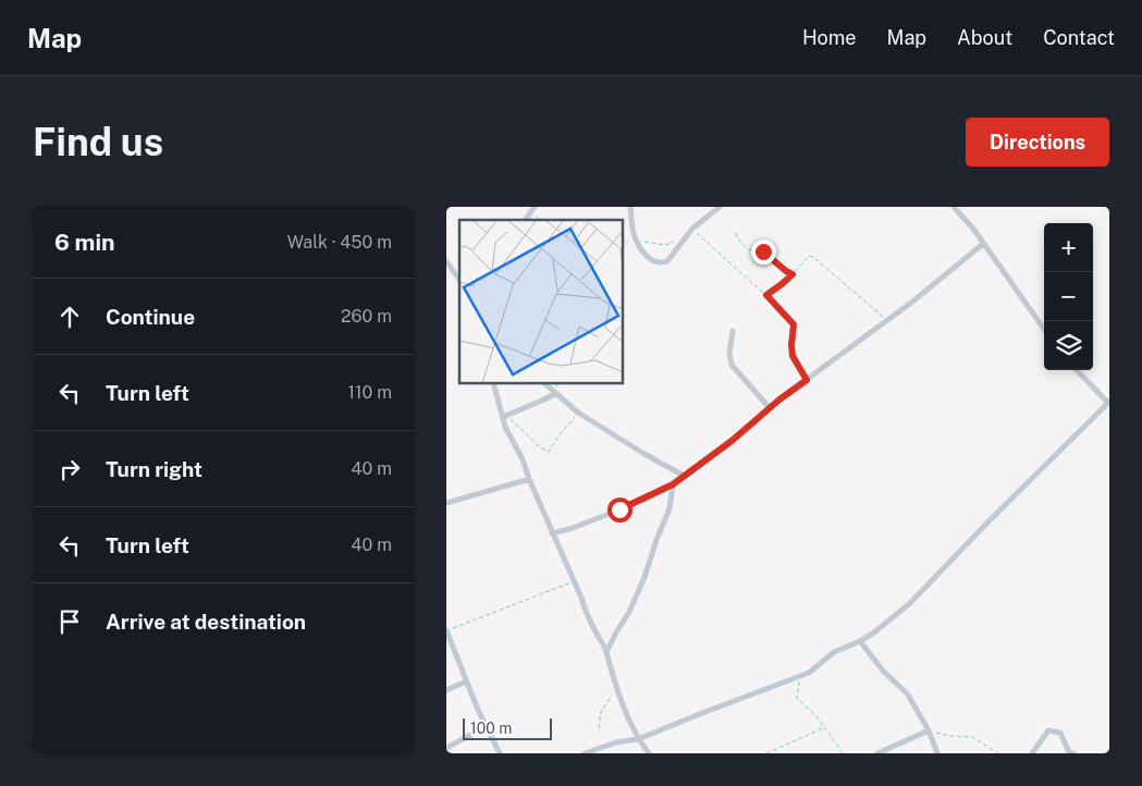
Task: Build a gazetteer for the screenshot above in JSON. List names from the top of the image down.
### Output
{
  "scale_bar": "100 m",
  "page": {
    "header": "Map",
    "nav": [
      "Home",
      "Map",
      "About",
      "Contact"
    ],
    "buttons": "Directions",
    "title": "Find us",
    "heading": ["6 min", "Walk · 450 m"],
    "map_buttons": ["+", "−"],
    "list": [
      ["Continue", "260 m"],
      ["Turn left", "110 m"],
      ["Turn right", "40 m"],
      ["Turn left", "40 m"],
      "Arrive at destination"
    ],
    "scale": "100 m"
  }
}
